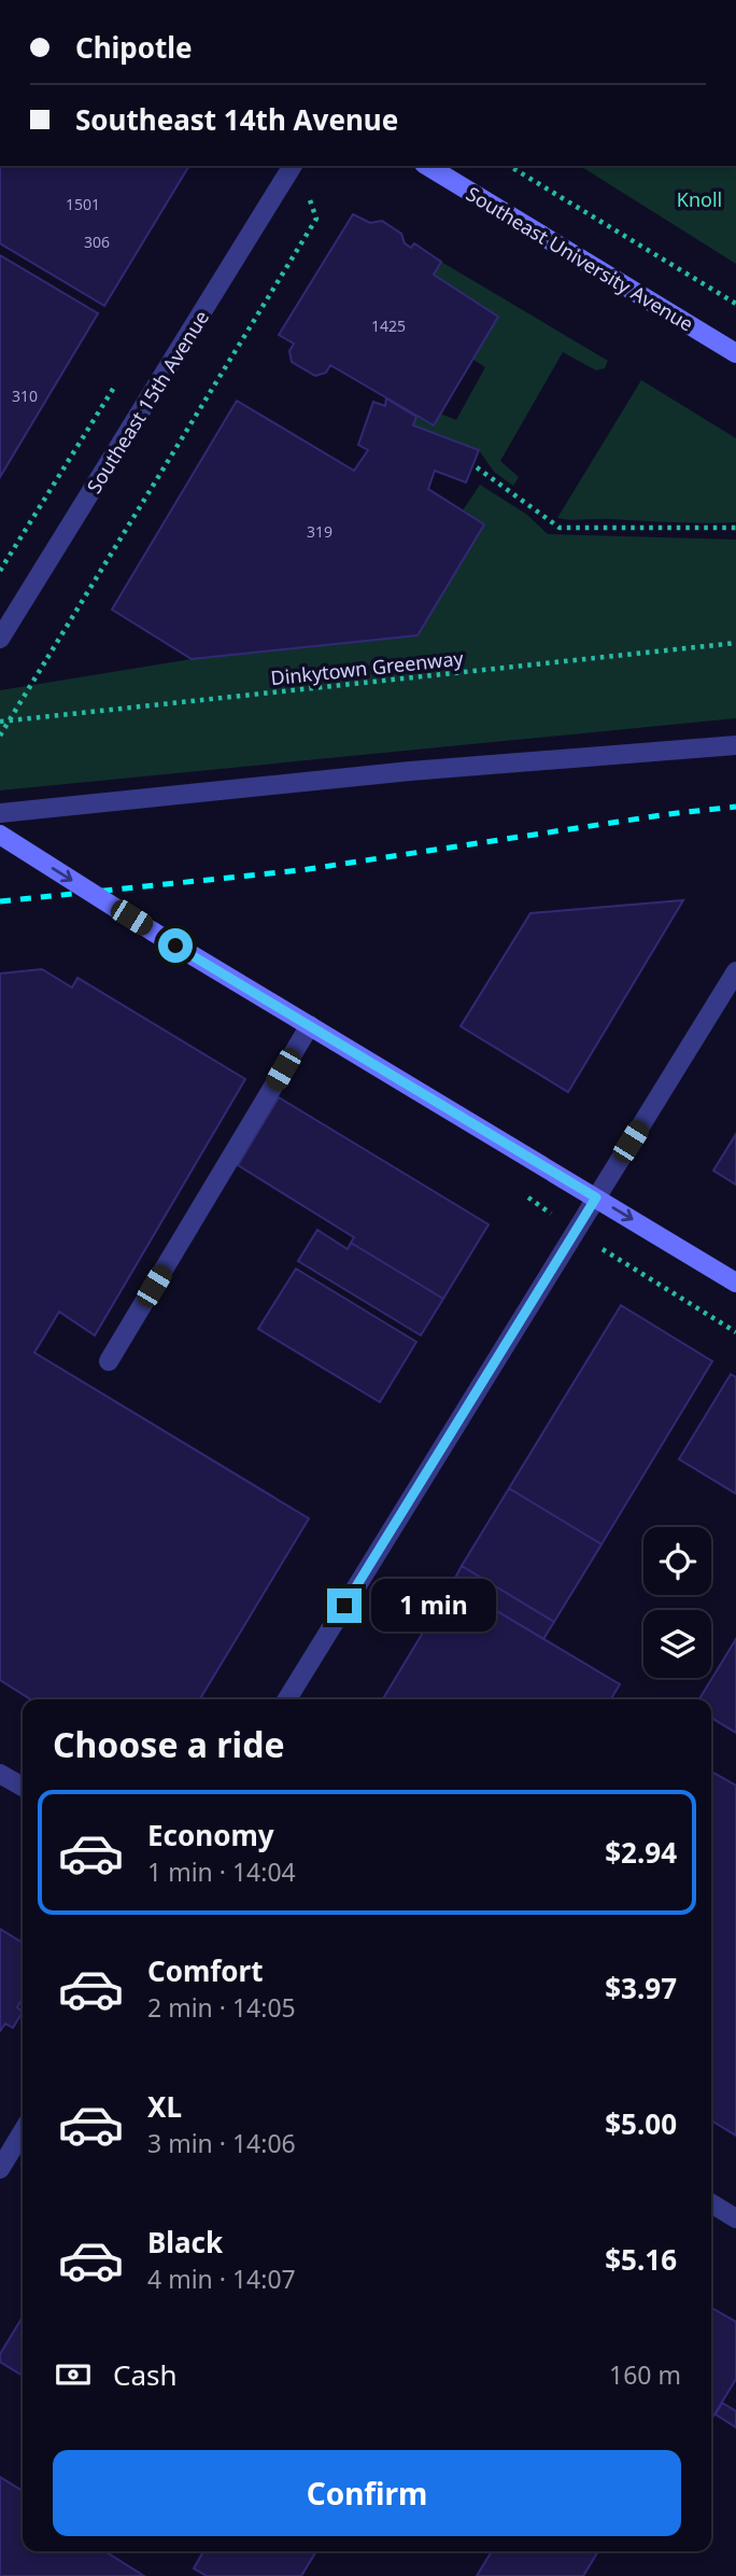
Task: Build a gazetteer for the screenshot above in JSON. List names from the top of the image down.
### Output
{
  "streets": {
    "main road": ["Southeast University Avenue"],
    "street": ["Southeast 15th Avenue"],
    "path": ["Dinkytown Greenway"]
  },
  "parks": ["Knoll"],
  "house_numbers": [
    "1501",
    "306",
    "1425",
    "310",
    "319"
  ],
  "page": {
    "banner": ["Chipotle", "Southeast 14th Avenue"],
    "bubble": "1 min",
    "heading": "Choose a ride",
    "list": [
      {
        "name": "Economy",
        "note": "1 min · 14:04",
        "value": "$2.94"
      },
      {
        "name": "Comfort",
        "note": "2 min · 14:05",
        "value": "$3.97"
      },
      {
        "name": "XL",
        "note": "3 min · 14:06",
        "value": "$5.00"
      },
      {
        "name": "Black",
        "note": "4 min · 14:07",
        "value": "$5.16"
      }
    ],
    "pay": ["Cash", "160 m"],
    "buttons": "Confirm"
  }
}
